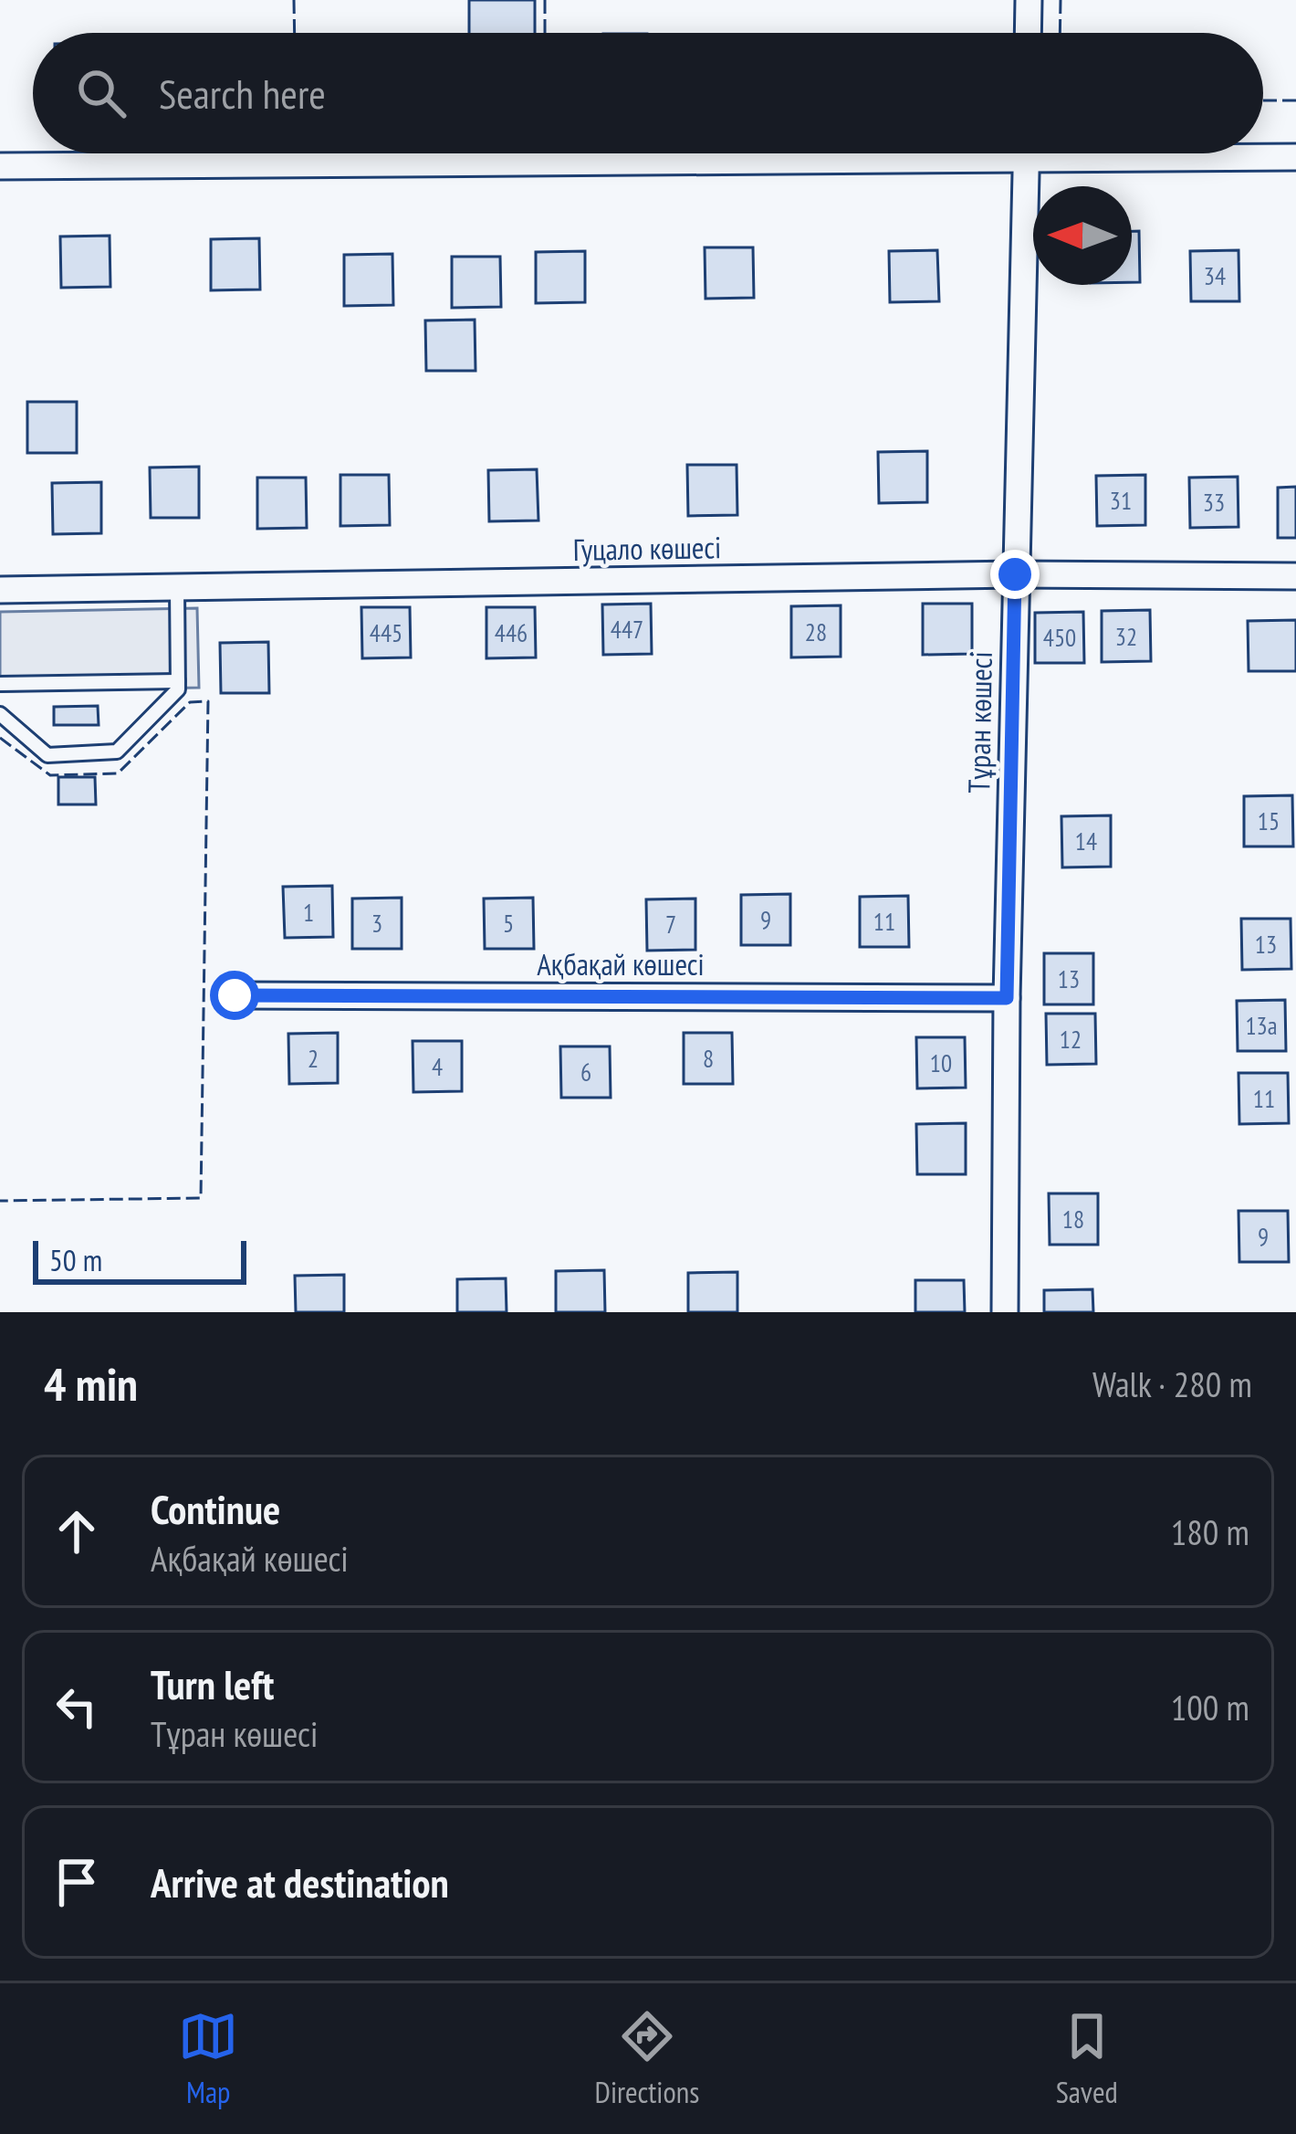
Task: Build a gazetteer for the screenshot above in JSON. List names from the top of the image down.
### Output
{
  "streets": {
    "street": ["Гуцало көшесі", "Тұран көшесі", "Ақбақай көшесі"]
  },
  "crossings": [
    ["Гуцало көшесі", "Тұран көшесі"],
    ["Тұран көшесі", "Ақбақай көшесі"]
  ],
  "house_numbers": [
    "34",
    "31",
    "33",
    "447",
    "28",
    "445",
    "446",
    "32",
    "450",
    "15",
    "14",
    "1",
    "9",
    "11",
    "3",
    "5",
    "7",
    "13",
    "13",
    "13а",
    "12",
    "2",
    "8",
    "10",
    "4",
    "6",
    "11",
    "18",
    "9"
  ],
  "scale_bar": "50 m",
  "north": "left",
  "page": {
    "search": "Search here",
    "scale": "50 m",
    "heading": ["4 min", "Walk · 280 m"],
    "list": [
      ["Continue", "Ақбақай көшесі", "180 m"],
      ["Turn left", "Тұран көшесі", "100 m"],
      "Arrive at destination"
    ],
    "nav": ["Map", "Directions", "Saved"]
  }
}
